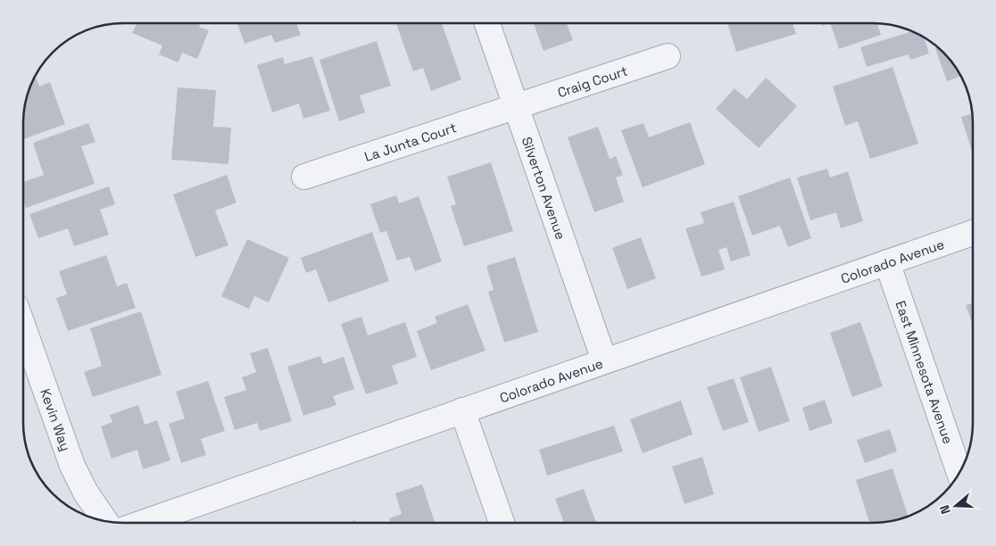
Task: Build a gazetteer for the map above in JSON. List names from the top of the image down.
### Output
{
  "streets": {
    "street": [
      "Craig Court",
      "La Junta Court",
      "Silverton Avenue",
      "Colorado Avenue",
      "East Minnesota Avenue",
      "Kevin Way"
    ]
  },
  "crossings": [
    ["Craig Court", "La Junta Court"],
    ["Craig Court", "Silverton Avenue"],
    ["La Junta Court", "Silverton Avenue"],
    ["Silverton Avenue", "Colorado Avenue"],
    ["Colorado Avenue", "East Minnesota Avenue"]
  ],
  "north": "left"
}
